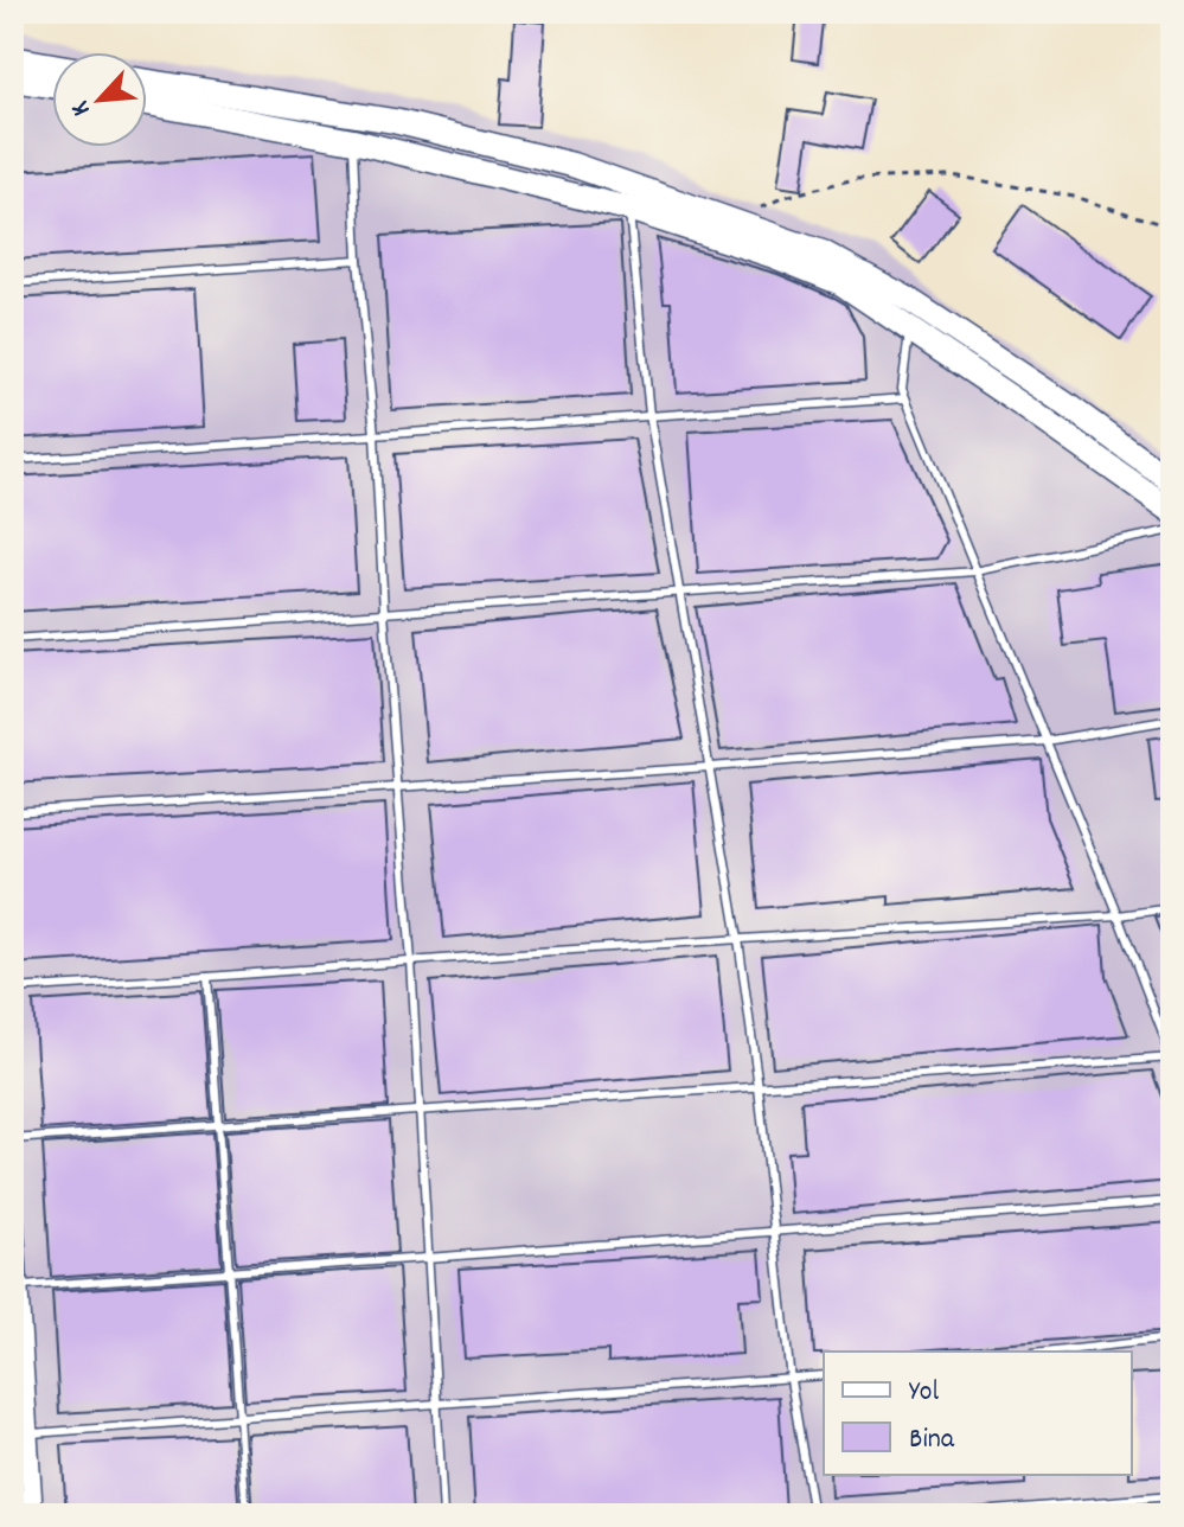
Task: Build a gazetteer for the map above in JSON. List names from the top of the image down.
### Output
{
  "legend": ["Yol", "Bina"],
  "north": "bottom left"
}
